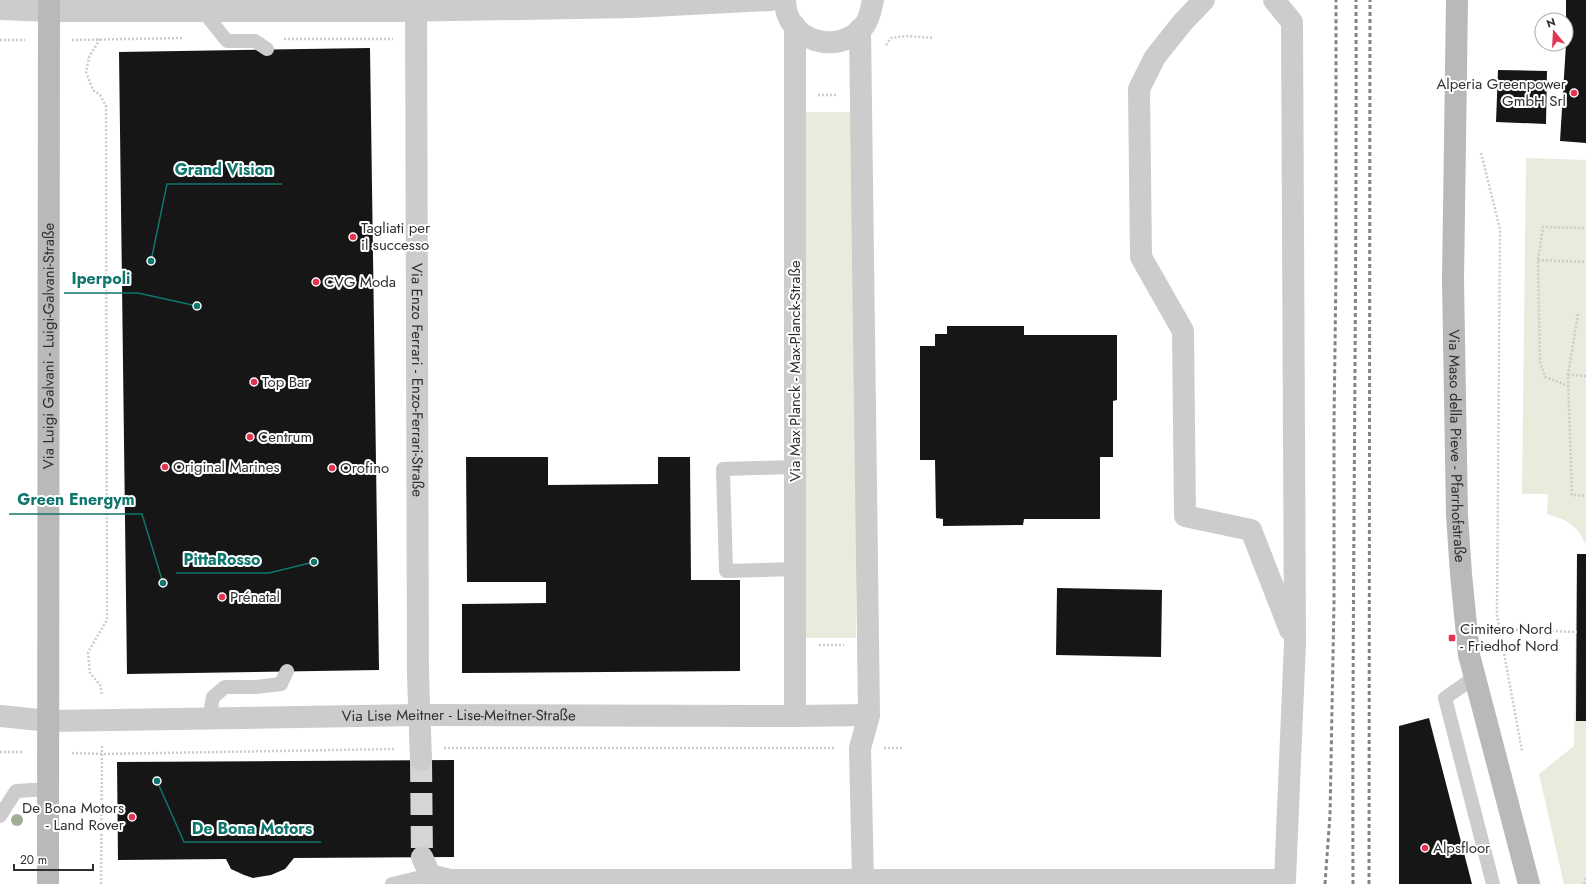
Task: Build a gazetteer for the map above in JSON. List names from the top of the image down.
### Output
{
  "streets": {
    "street": [
      "Via Luigi Galvani - Luigi-Galvani-Straße",
      "Via Max Planck - Max-Planck-Straße",
      "Via Enzo Ferrari - Enzo-Ferrari-Straße",
      "Via Maso della Pieve - Pfarrhofstraße",
      "Via Lise Meitner - Lise-Meitner-Straße"
    ]
  },
  "crossings": [
    ["Via Luigi Galvani - Luigi-Galvani-Straße", "Via Lise Meitner - Lise-Meitner-Straße"],
    ["Via Max Planck - Max-Planck-Straße", "Via Lise Meitner - Lise-Meitner-Straße"],
    ["Via Enzo Ferrari - Enzo-Ferrari-Straße", "Via Lise Meitner - Lise-Meitner-Straße"]
  ],
  "places": {
    "other": [
      "Alperia Greenpower GmbH Srl",
      "Tagliati per il successo",
      "Grand Vision",
      "CVG Moda",
      "Iperpoli",
      "Top Bar",
      "Centrum",
      "Original Marines",
      "Orofino",
      "PittaRosso",
      "Green Energym",
      "Prénatal",
      "De Bona Motors",
      "De Bona Motors - Land Rover",
      "Alpsfloor"
    ],
    "transit": ["Cimitero Nord - Friedhof Nord"]
  },
  "scale_bar": "20 m",
  "north": "top"
}
